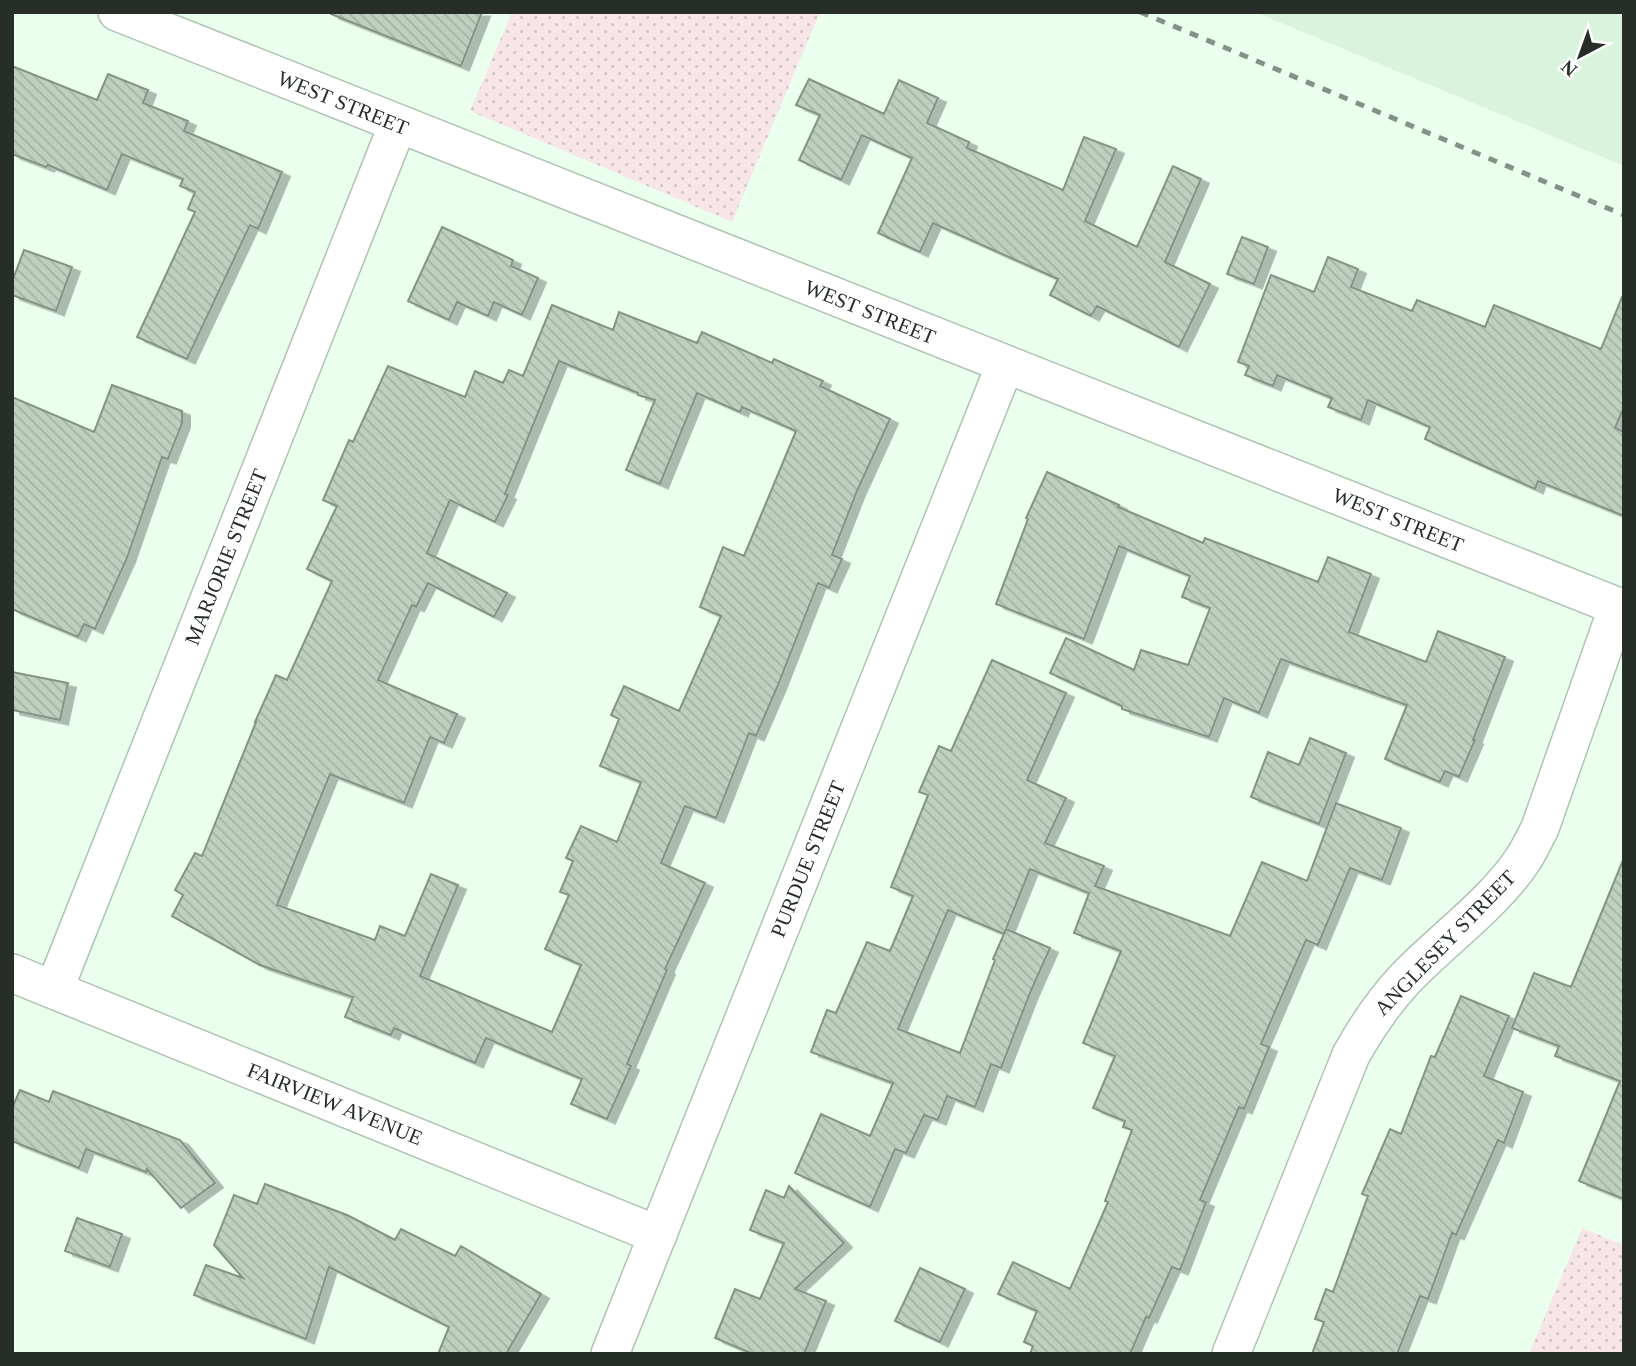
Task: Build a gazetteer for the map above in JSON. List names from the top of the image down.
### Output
{
  "streets": {
    "street": [
      "WEST STREET",
      "MARJORIE STREET",
      "PURDUE STREET",
      "ANGLESEY STREET",
      "FAIRVIEW AVENUE"
    ]
  },
  "crossings": [
    ["WEST STREET", "MARJORIE STREET"],
    ["WEST STREET", "PURDUE STREET"],
    ["WEST STREET", "ANGLESEY STREET"],
    ["MARJORIE STREET", "FAIRVIEW AVENUE"],
    ["PURDUE STREET", "FAIRVIEW AVENUE"]
  ],
  "north": "bottom left"
}
